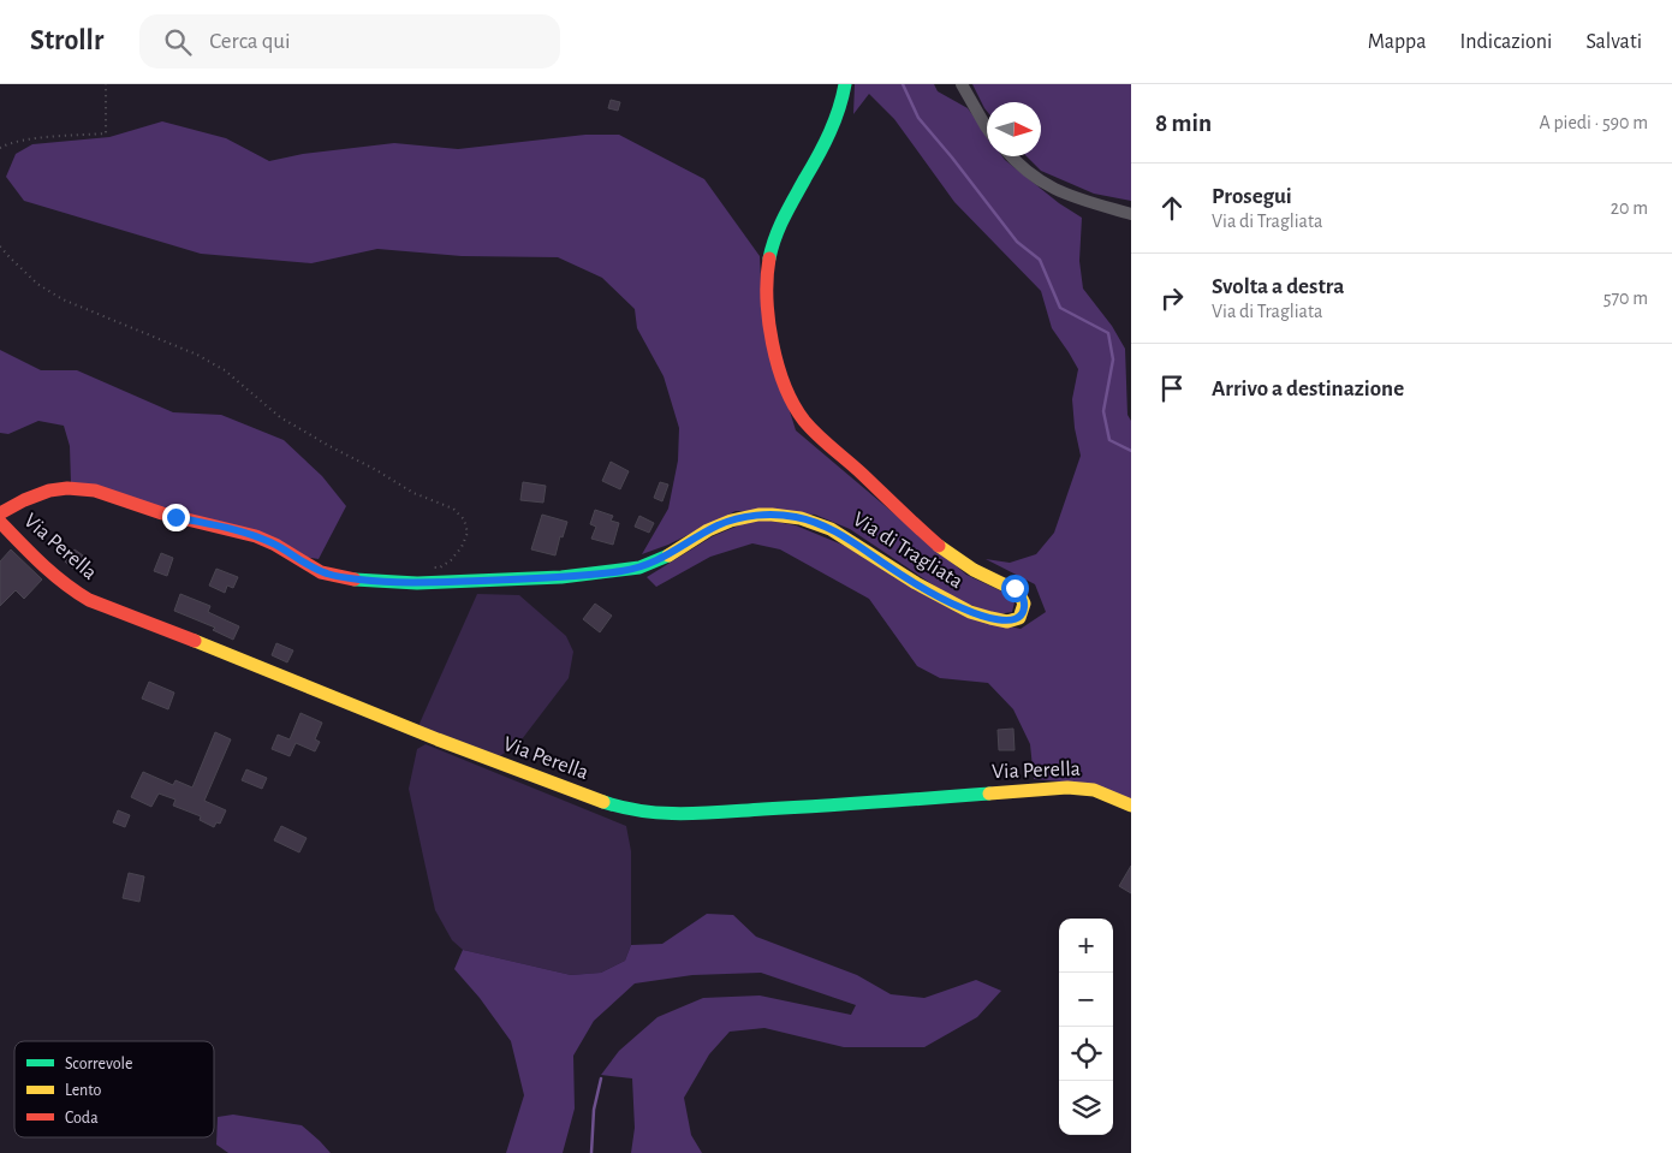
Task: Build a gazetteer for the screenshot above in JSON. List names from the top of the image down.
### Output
{
  "streets": {
    "street": ["Via Perella", "Via di Tragliata"]
  },
  "legend": ["Scorrevole", "Lento", "Coda"],
  "north": "right",
  "page": {
    "header": "Strollr",
    "search": "Cerca qui",
    "nav": ["Mappa", "Indicazioni", "Salvati"],
    "heading": ["8 min", "A piedi · 590 m"],
    "list": [
      ["Prosegui", "Via di Tragliata", "20 m"],
      ["Svolta a destra", "Via di Tragliata", "570 m"],
      "Arrivo a destinazione"
    ],
    "map_buttons": ["+", "−"]
  }
}
